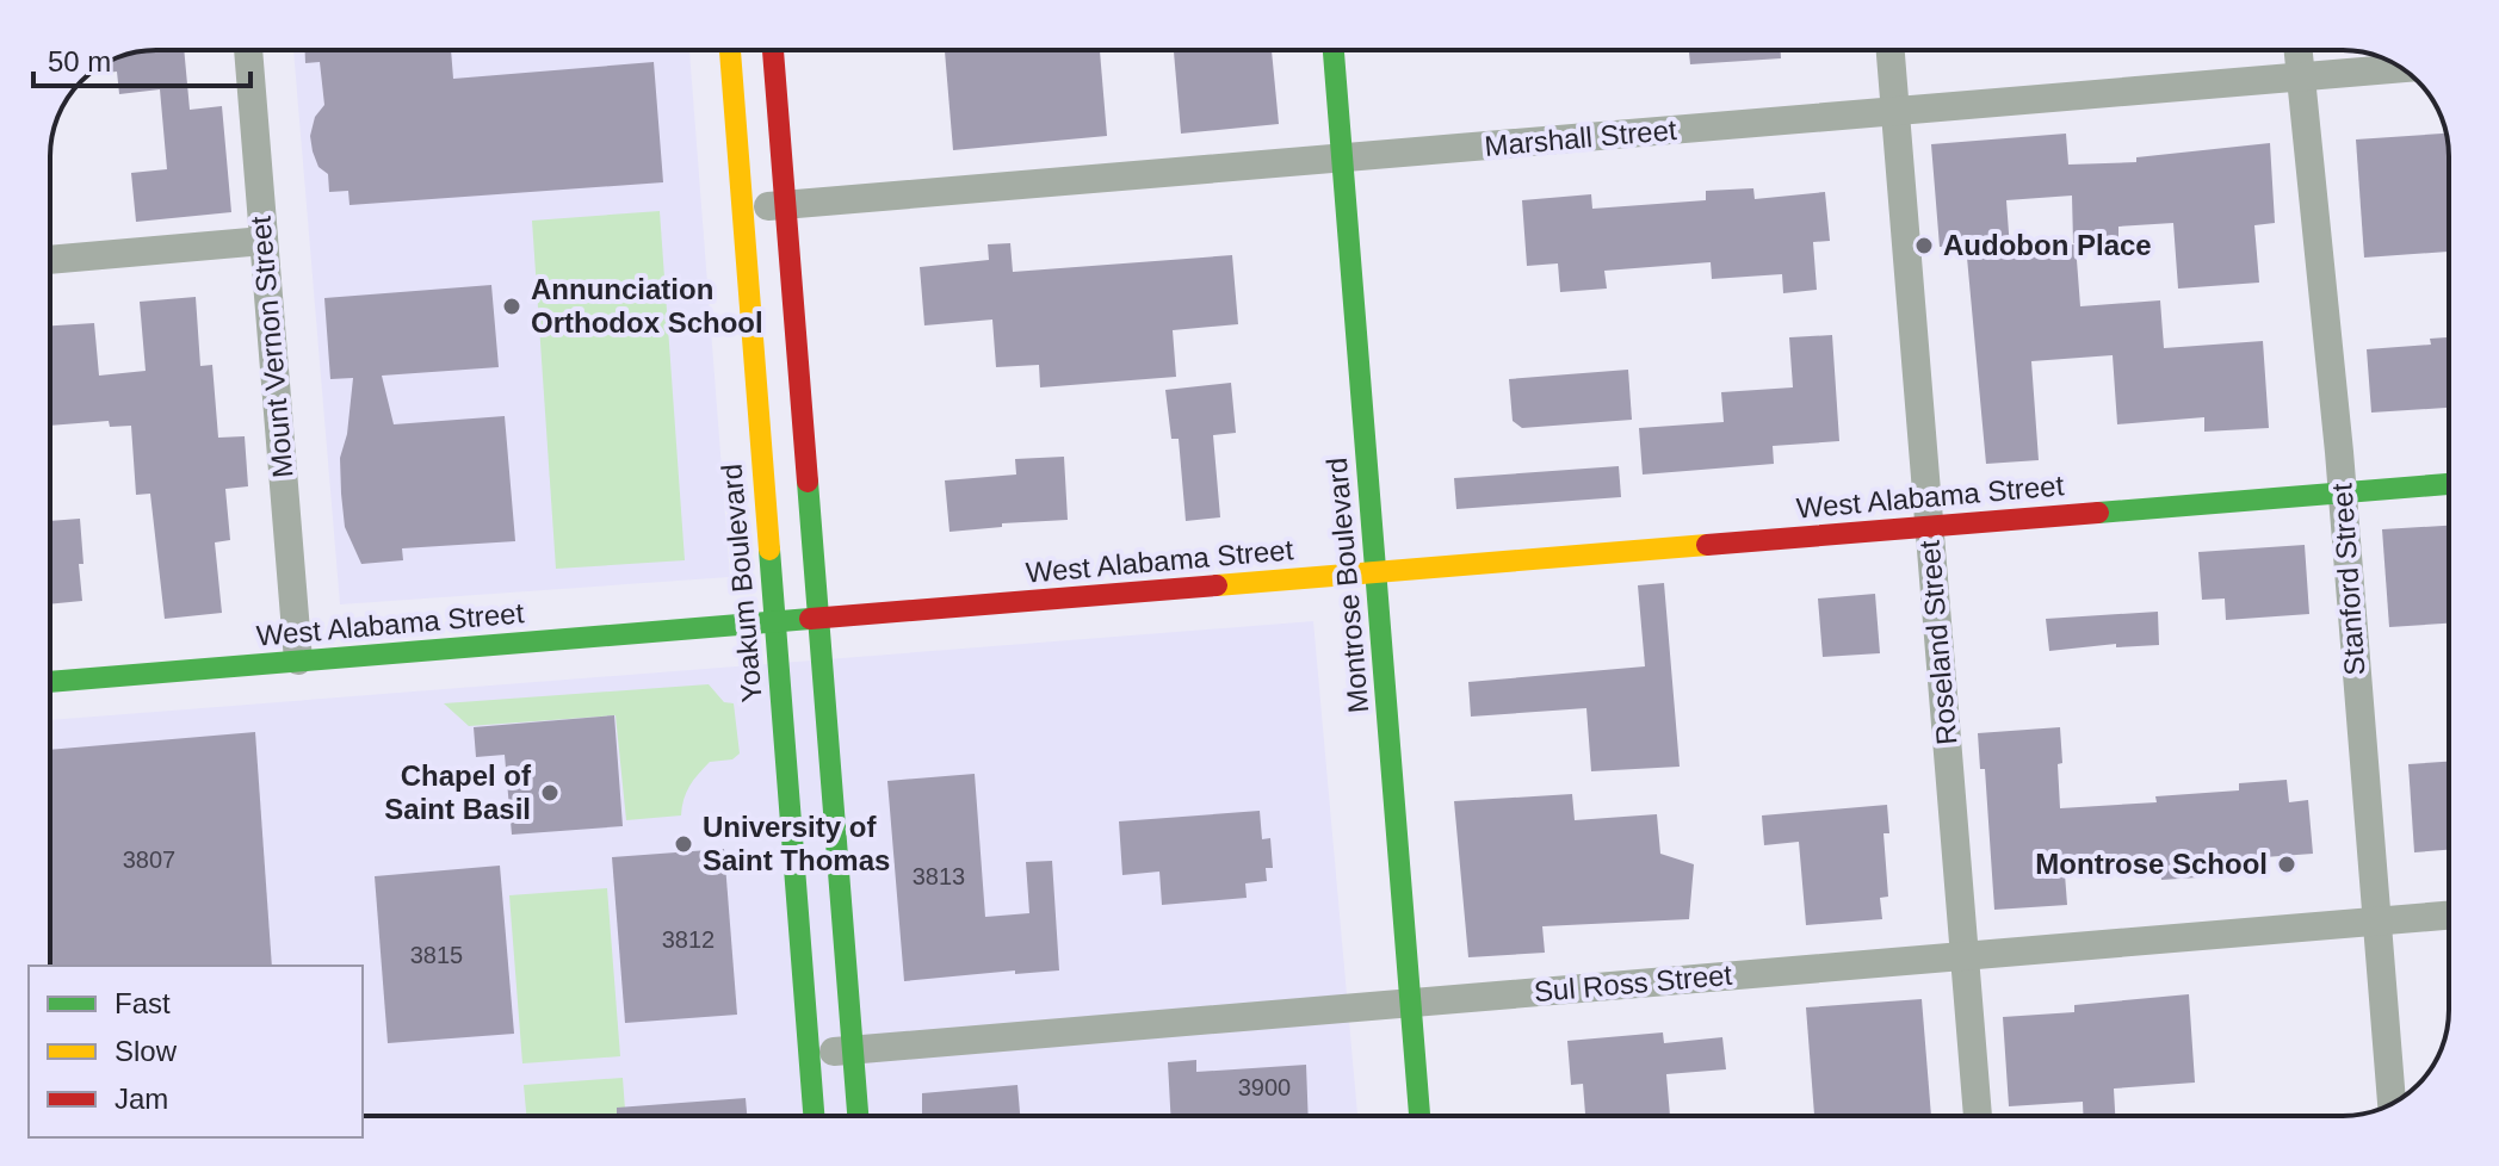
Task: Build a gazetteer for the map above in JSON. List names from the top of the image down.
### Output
{
  "streets": {
    "street": [
      "Marshall Street",
      "Mount Vernon Street",
      "West Alabama Street",
      "Stanford Street",
      "Yoakum Boulevard",
      "Montrose Boulevard",
      "Roseland Street",
      "Sul Ross Street"
    ]
  },
  "crossings": [
    ["Marshall Street", "Stanford Street"],
    ["Marshall Street", "Yoakum Boulevard"],
    ["Marshall Street", "Montrose Boulevard"],
    ["Marshall Street", "Roseland Street"],
    ["Mount Vernon Street", "West Alabama Street"],
    ["West Alabama Street", "Stanford Street"],
    ["West Alabama Street", "Yoakum Boulevard"],
    ["West Alabama Street", "Montrose Boulevard"],
    ["West Alabama Street", "Roseland Street"],
    ["Stanford Street", "Sul Ross Street"],
    ["Yoakum Boulevard", "Sul Ross Street"],
    ["Montrose Boulevard", "Sul Ross Street"],
    ["Roseland Street", "Sul Ross Street"]
  ],
  "places": [
    "Audobon Place",
    "Annunciation Orthodox School",
    "Chapel of Saint Basil",
    "University of Saint Thomas",
    "Montrose School"
  ],
  "house_numbers": [
    "3807",
    "3813",
    "3812",
    "3815",
    "3900"
  ],
  "legend": ["Fast", "Slow", "Jam"],
  "scale_bar": "50 m"
}
